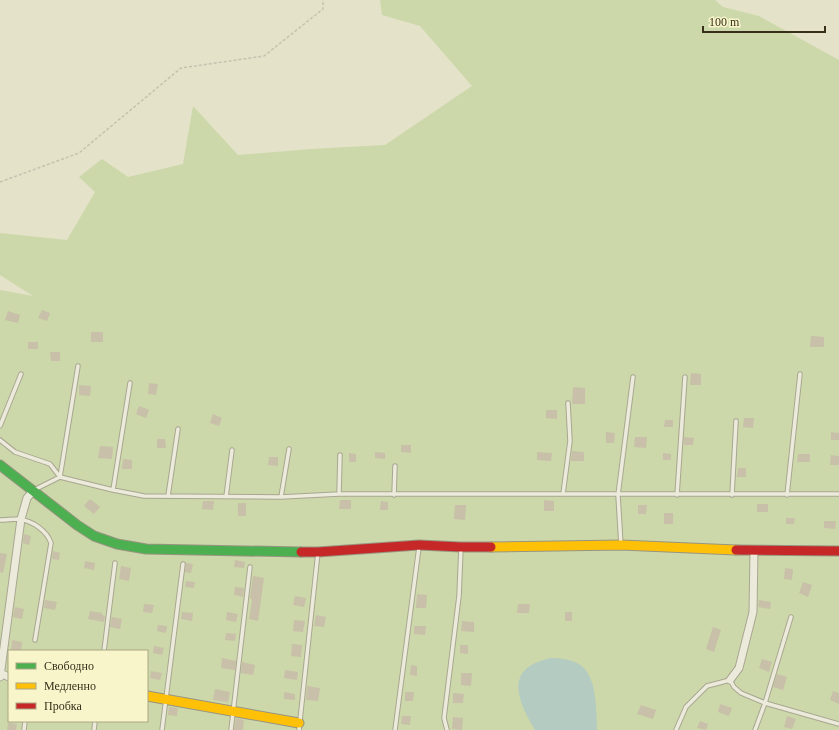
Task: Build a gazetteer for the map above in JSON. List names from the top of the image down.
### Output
{
  "legend": ["Свободно", "Медленно", "Пробка"],
  "scale_bar": "100 m"
}
